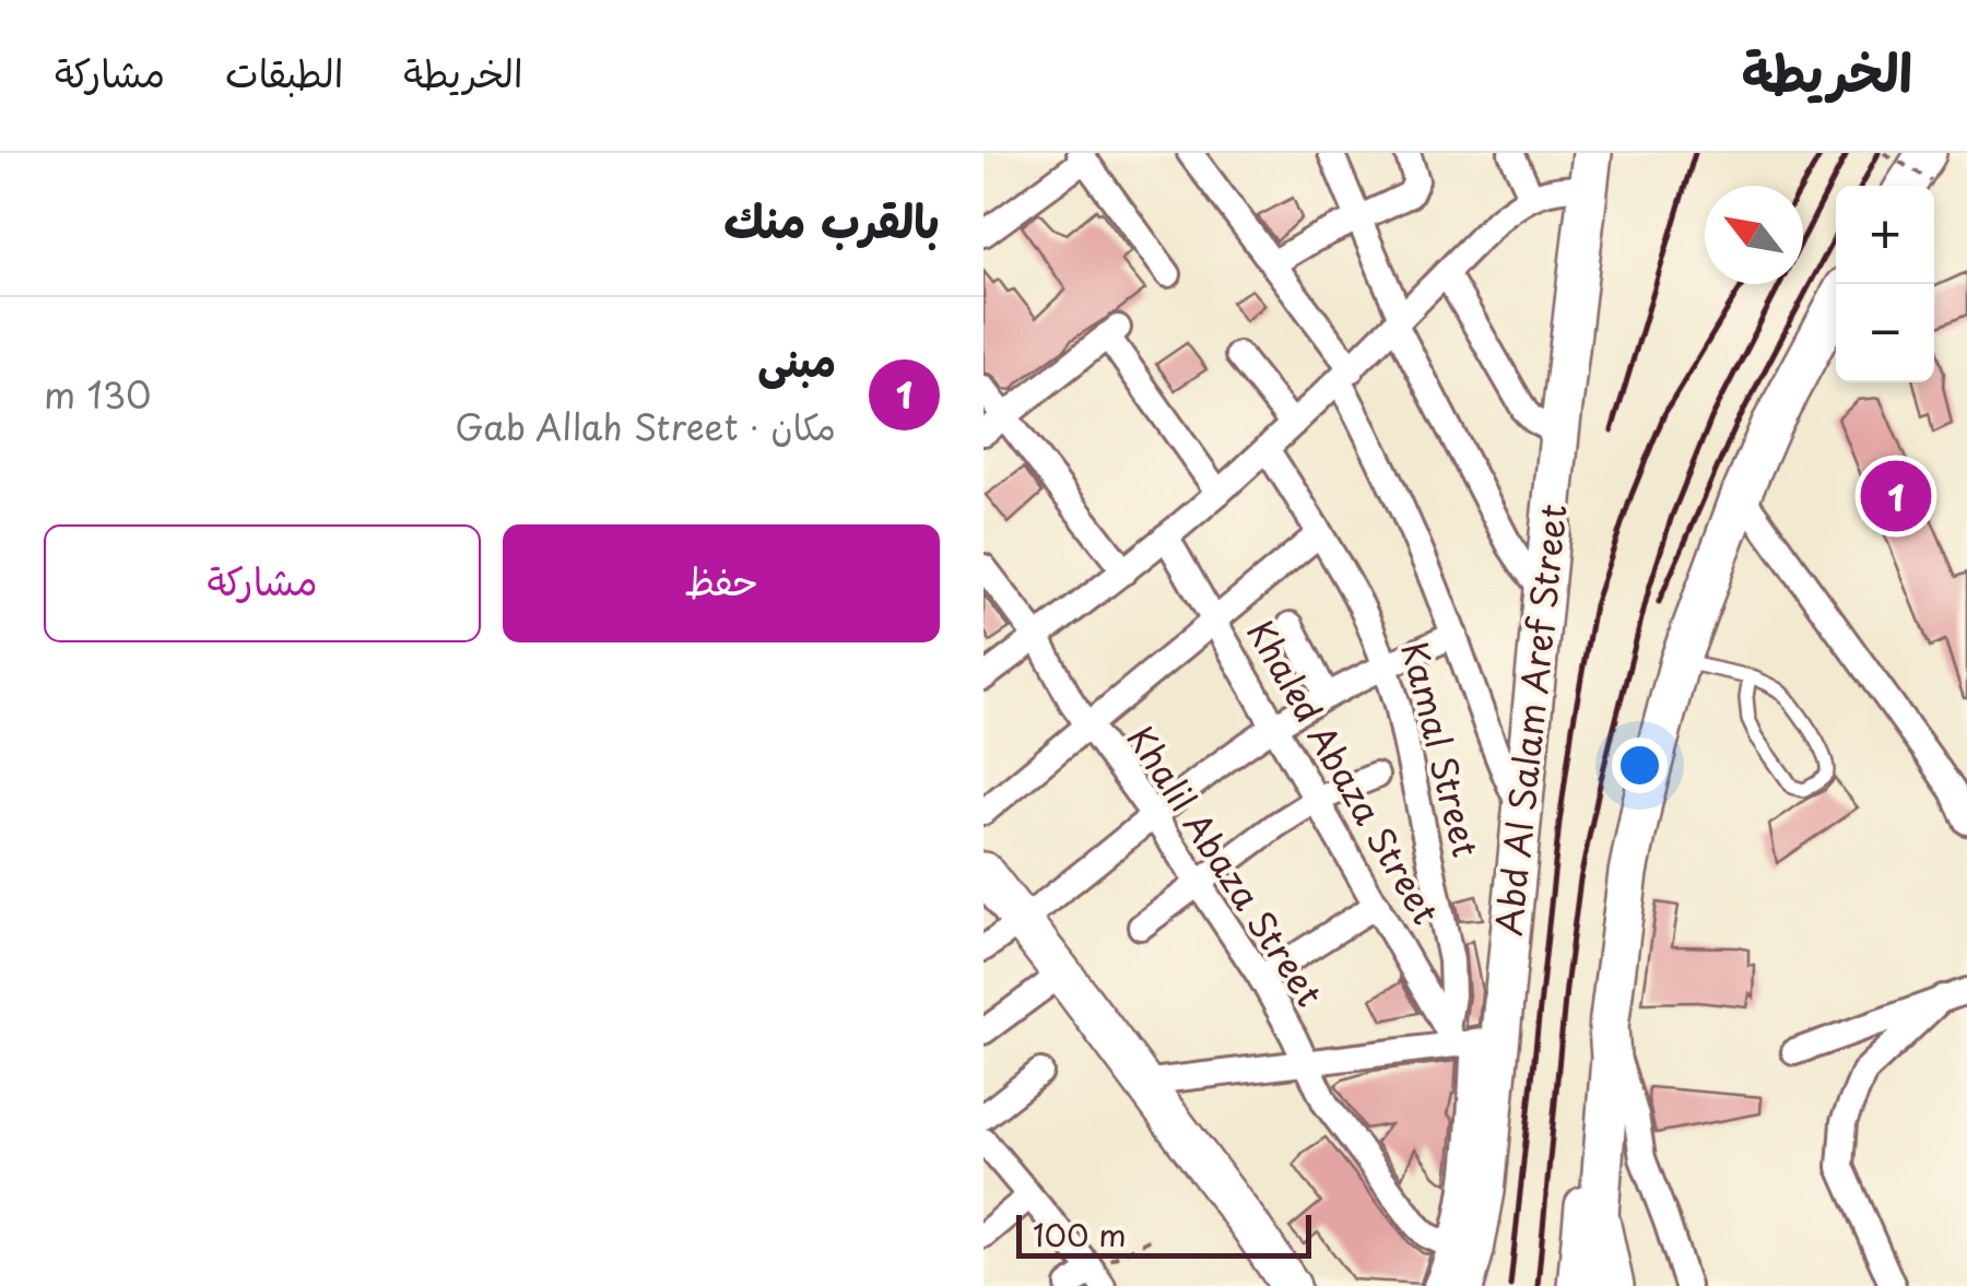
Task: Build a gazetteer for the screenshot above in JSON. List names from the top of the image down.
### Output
{
  "streets": {
    "main road": ["Abd Al Salam Aref Street"],
    "street": ["Kamal Street", "Khaled Abaza Street", "Khalil Abaza Street"]
  },
  "crossings": [
    ["Abd Al Salam Aref Street", "Kamal Street"],
    ["Abd Al Salam Aref Street", "Khaled Abaza Street"],
    ["Abd Al Salam Aref Street", "Khalil Abaza Street"],
    ["Kamal Street", "Khaled Abaza Street"]
  ],
  "scale_bar": "100 m",
  "north": "top left",
  "page": {
    "header": "الخريطة",
    "nav": ["الخريطة", "الطبقات", "مشاركة"],
    "heading": "بالقرب منك",
    "map_buttons": ["+", "−"],
    "list": [
      {
        "mark": "1",
        "name": "مبنى",
        "note": "مكان · Gab Allah Street",
        "value": "130 m"
      }
    ],
    "pins": "1",
    "buttons": ["حفظ", "مشاركة"],
    "scale": "100 m"
  }
}
